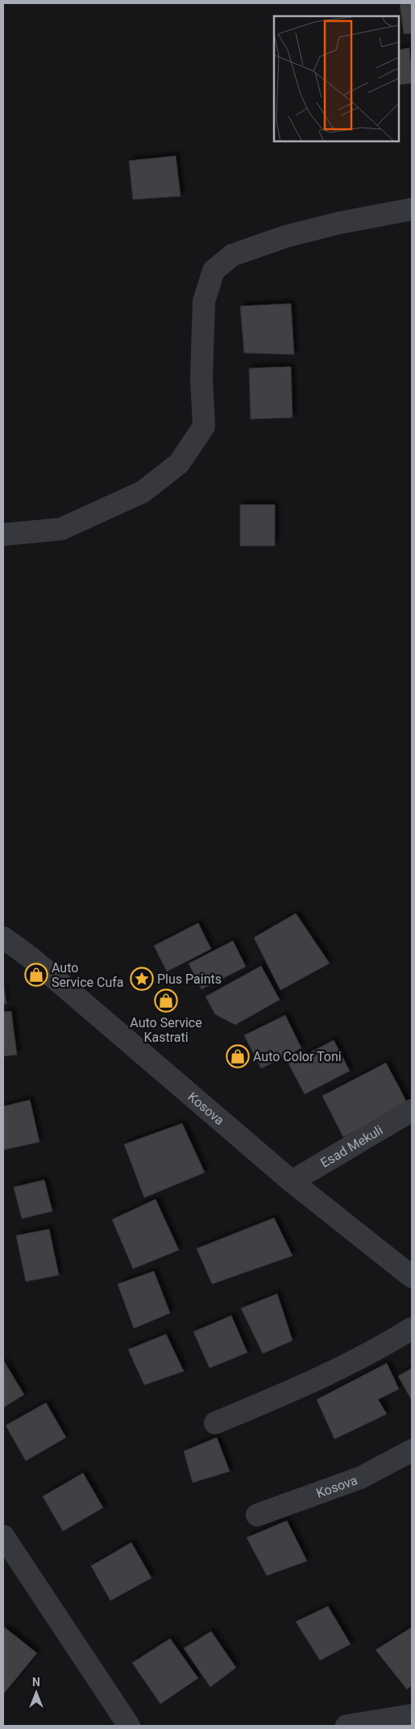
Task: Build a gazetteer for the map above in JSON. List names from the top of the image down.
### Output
{
  "streets": {
    "street": ["Kosova", "Esad Mekuli"]
  },
  "crossings": [
    ["Kosova", "Esad Mekuli"]
  ],
  "places": {
    "shop": ["Auto Service Cufa", "Auto Service Kastrati", "Auto Color Toni"],
    "place": ["Plus Paints"]
  },
  "north": "top"
}
